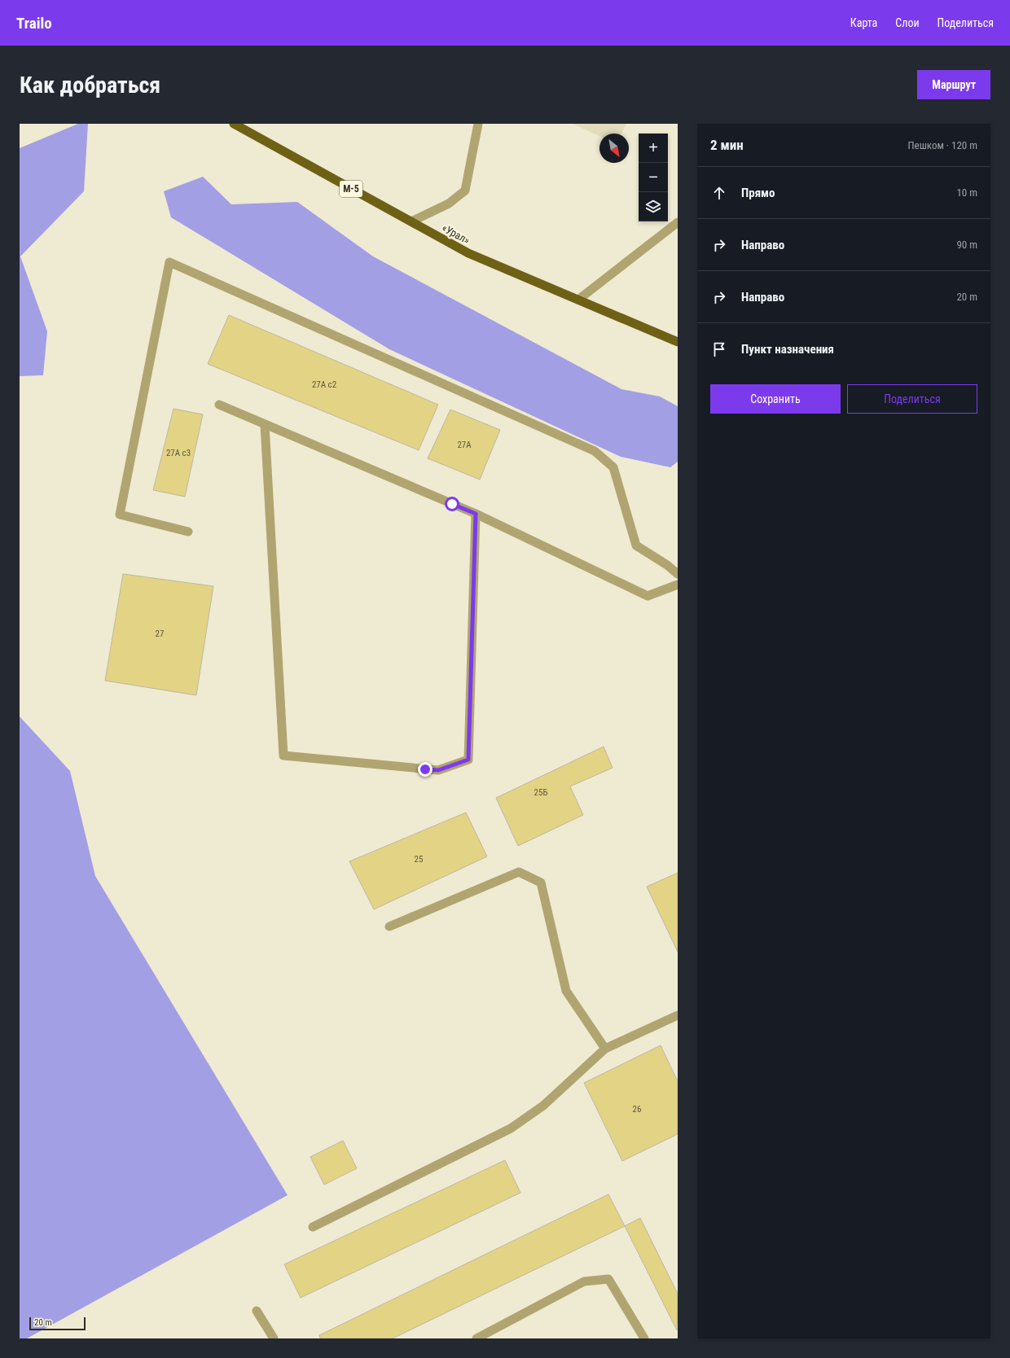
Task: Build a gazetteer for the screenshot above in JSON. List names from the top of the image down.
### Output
{
  "streets": {
    "highway": ["М-5", "«Урал»"]
  },
  "house_numbers": [
    "27А с2",
    "27А",
    "27А с3",
    "27",
    "25Б",
    "25",
    "26"
  ],
  "scale_bar": "20 m",
  "north": "bottom right",
  "page": {
    "header": "Trailo",
    "nav": ["Карта", "Слои", "Поделиться"],
    "buttons": [
      "Маршрут",
      ["Сохранить", "Поделиться"]
    ],
    "title": "Как добраться",
    "heading": ["2 мин", "Пешком · 120 m"],
    "map_buttons": ["+", "−"],
    "list": [
      ["Прямо", "10 m"],
      ["Направо", "90 m"],
      ["Направо", "20 m"],
      "Пункт назначения"
    ],
    "scale": "20 m"
  }
}
